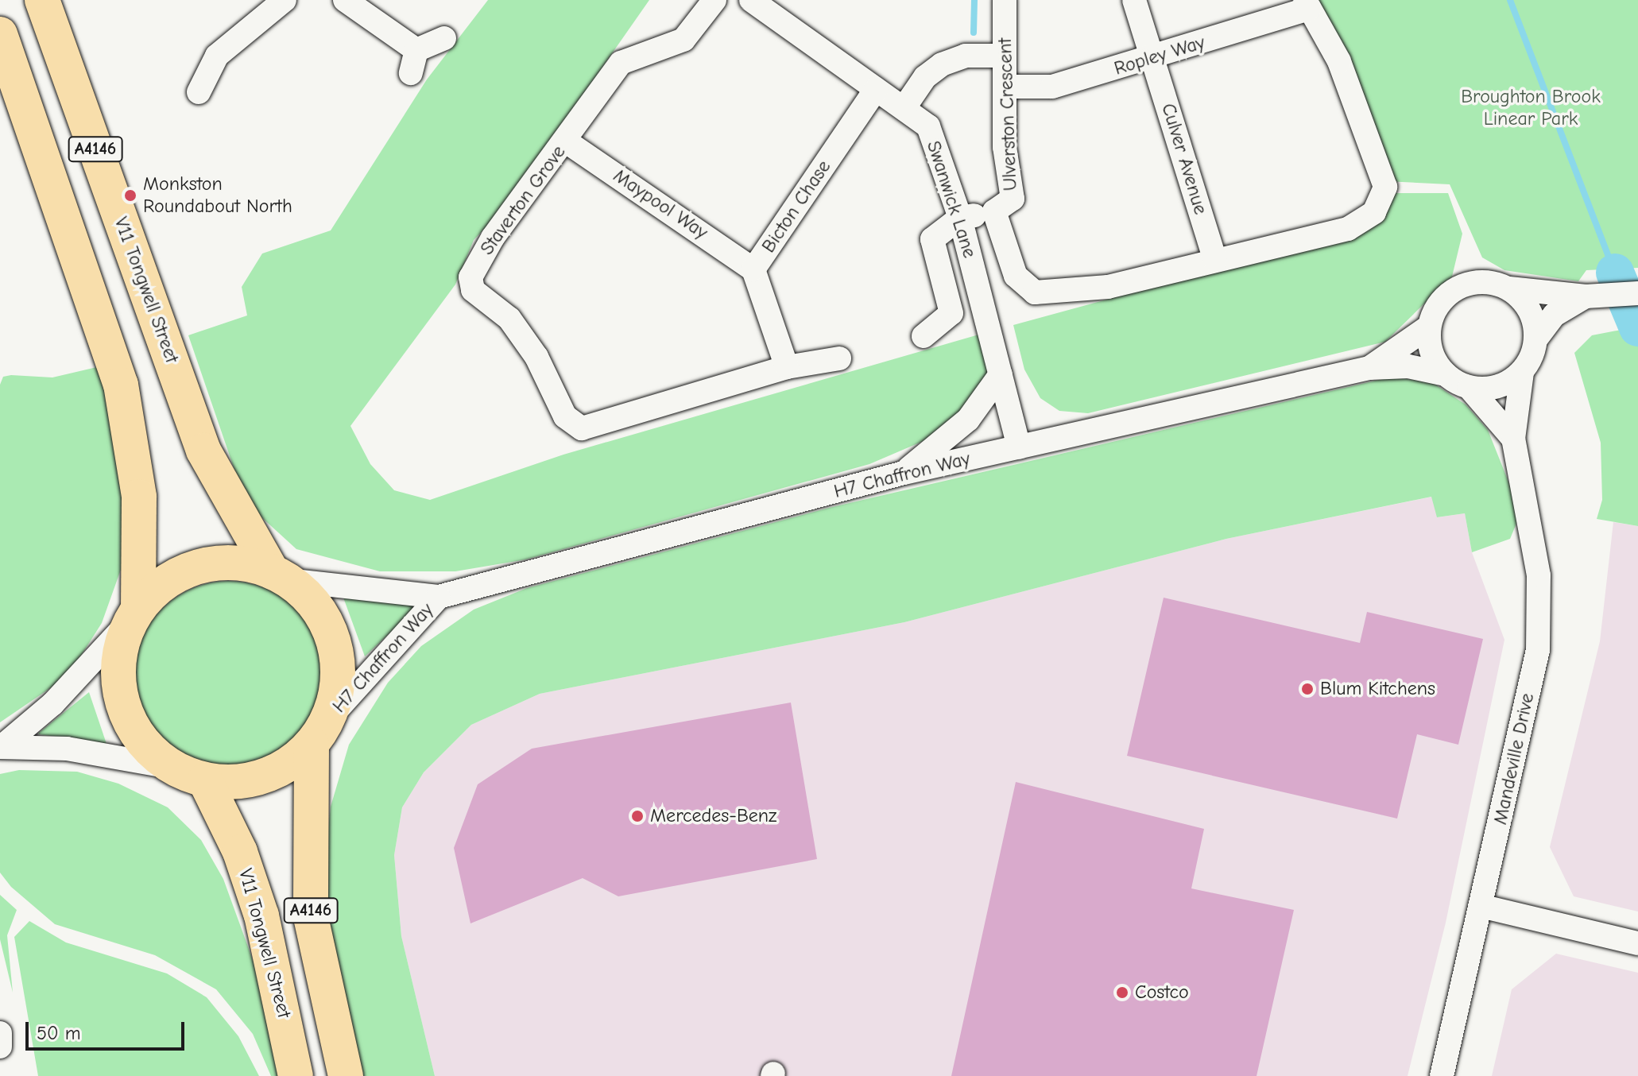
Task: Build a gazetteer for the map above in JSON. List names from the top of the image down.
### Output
{
  "streets": {
    "highway": ["A4146", "V11 Tongwell Street"],
    "street": [
      "Ropley Way",
      "Ulverston Crescent",
      "Culver Avenue",
      "Swanwick Lane",
      "Staverton Grove",
      "Maypool Way",
      "Bicton Chase",
      "H7 Chaffron Way",
      "Mandeville Drive"
    ]
  },
  "crossings": [
    ["Ropley Way", "Ulverston Crescent"],
    ["Ropley Way", "Culver Avenue"],
    ["Ulverston Crescent", "Culver Avenue"],
    ["A4146", "V11 Tongwell Street"],
    ["A4146", "H7 Chaffron Way"],
    ["Swanwick Lane", "Bicton Chase"],
    ["Swanwick Lane", "H7 Chaffron Way"],
    ["Staverton Grove", "Maypool Way"],
    ["Staverton Grove", "Bicton Chase"],
    ["Maypool Way", "Bicton Chase"],
    ["V11 Tongwell Street", "H7 Chaffron Way"],
    ["H7 Chaffron Way", "Mandeville Drive"]
  ],
  "parks": ["Broughton Brook Linear Park"],
  "places": [
    "Monkston Roundabout North",
    "Blum Kitchens",
    "Mercedes-Benz",
    "Costco"
  ],
  "scale_bar": "50 m"
}
